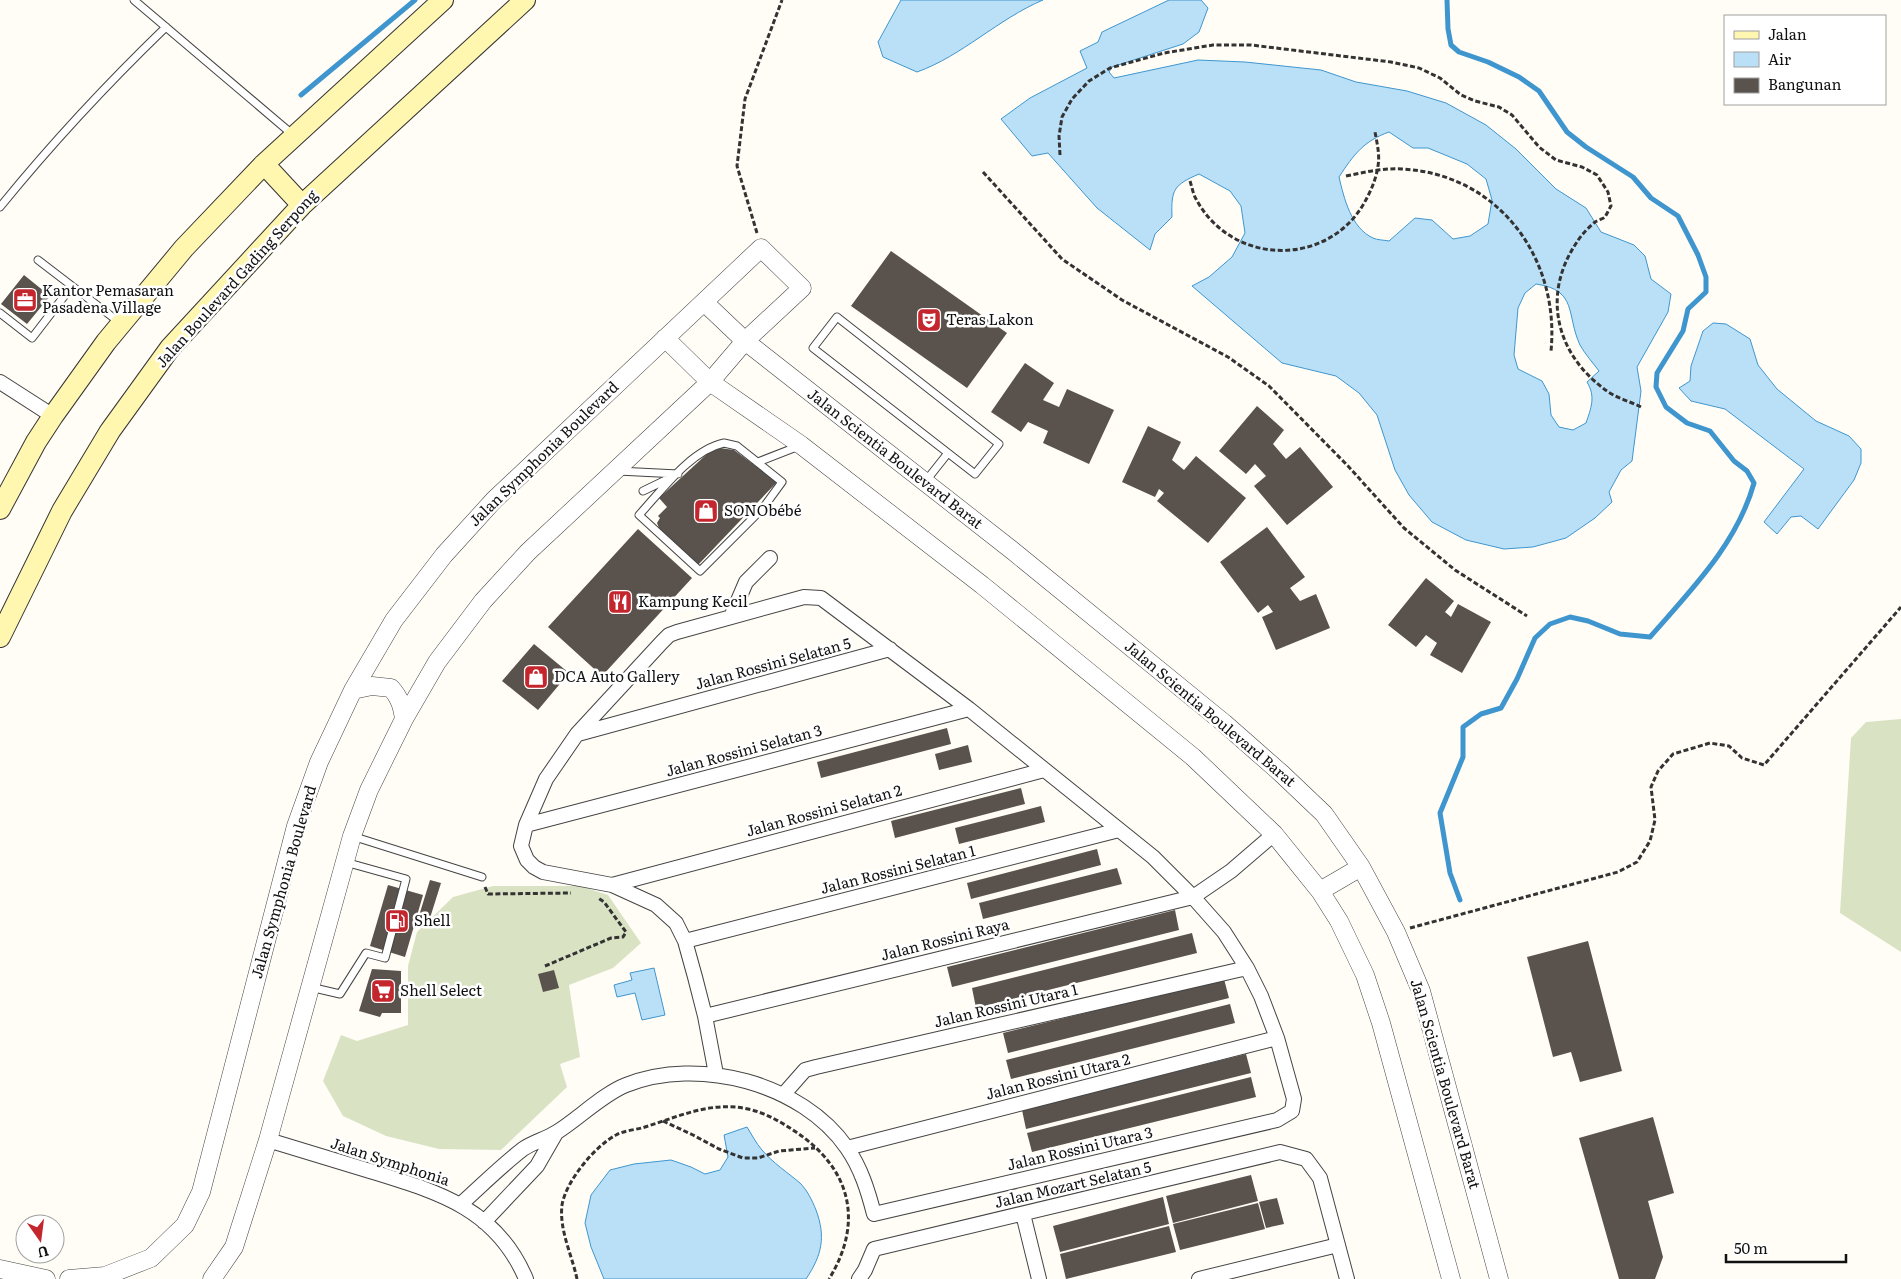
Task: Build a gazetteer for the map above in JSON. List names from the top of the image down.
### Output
{
  "streets": {
    "main road": ["Jalan Boulevard Gading Serpong"],
    "street": [
      "Jalan Symphonia Boulevard",
      "Jalan Scientia Boulevard Barat",
      "Jalan Rossini Selatan 5",
      "Jalan Rossini Selatan 3",
      "Jalan Rossini Selatan 2",
      "Jalan Rossini Selatan 1",
      "Jalan Rossini Raya",
      "Jalan Rossini Utara 1",
      "Jalan Rossini Utara 2",
      "Jalan Rossini Utara 3",
      "Jalan Symphonia",
      "Jalan Mozart Selatan 5"
    ]
  },
  "crossings": [
    ["Jalan Symphonia Boulevard", "Jalan Scientia Boulevard Barat"],
    ["Jalan Rossini Utara 2", "Jalan Rossini Utara 3"]
  ],
  "places": {
    "office": ["Kantor Pemasaran Pasadena Village"],
    "theatre": ["Teras Lakon"],
    "shop": ["SONObébé", "DCA Auto Gallery"],
    "restaurant": ["Kampung Kecil"],
    "fuel station": ["Shell"],
    "supermarket": ["Shell Select"]
  },
  "legend": ["Jalan", "Air", "Bangunan"],
  "scale_bar": "50 m",
  "north": "bottom"
}
